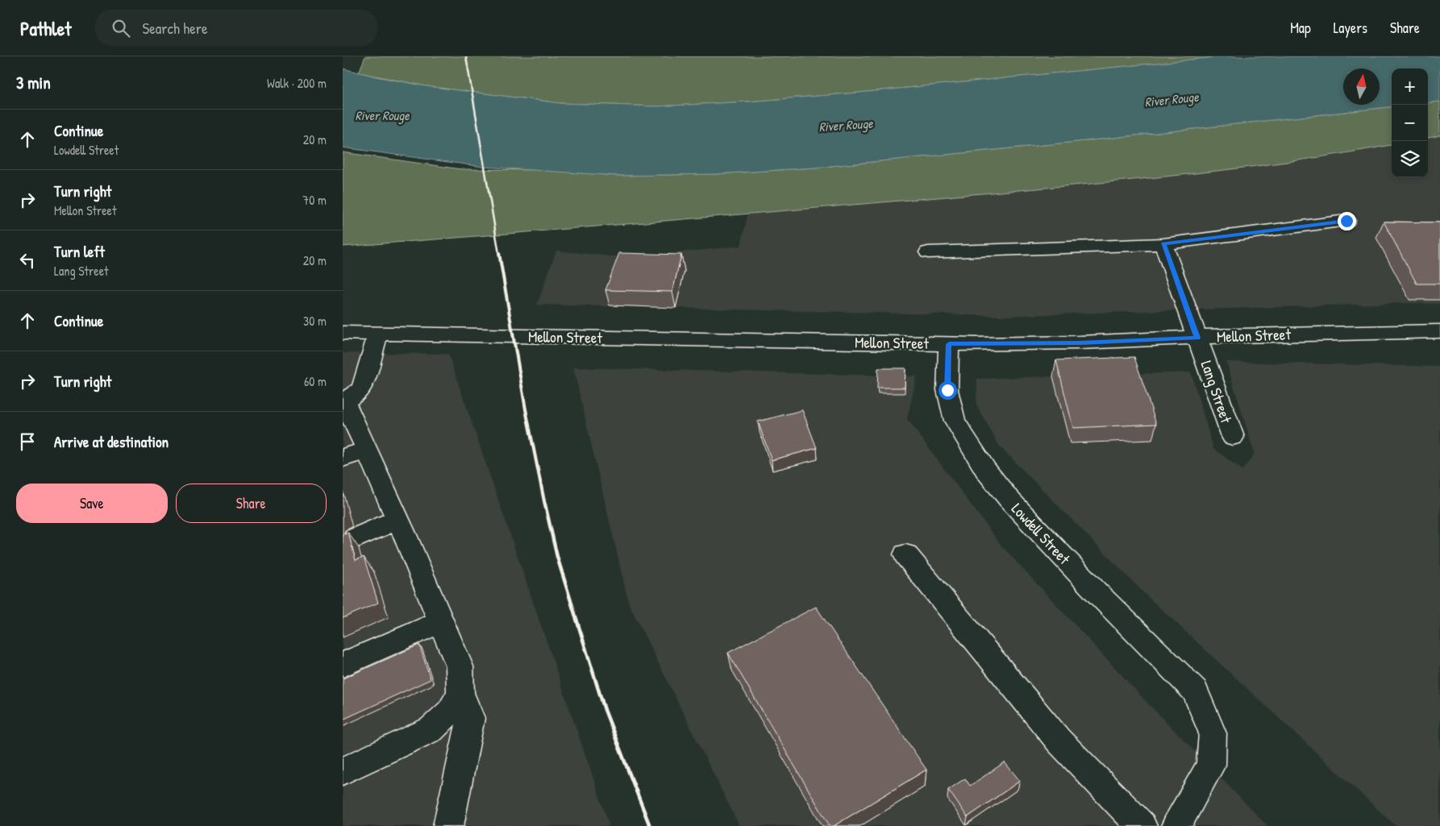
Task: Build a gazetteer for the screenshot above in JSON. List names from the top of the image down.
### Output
{
  "streets": {
    "street": ["Mellon Street", "Lang Street", "Lowdell Street"]
  },
  "crossings": [
    ["Mellon Street", "Lang Street"],
    ["Mellon Street", "Lowdell Street"]
  ],
  "water": ["River Rouge"],
  "north": "top",
  "page": {
    "header": "Pathlet",
    "search": "Search here",
    "nav": ["Map", "Layers", "Share"],
    "heading": ["3 min", "Walk · 200 m"],
    "map_buttons": ["+", "−"],
    "list": [
      ["Continue", "Lowdell Street", "20 m"],
      ["Turn right", "Mellon Street", "70 m"],
      ["Turn left", "Lang Street", "20 m"],
      ["Continue", "30 m"],
      ["Turn right", "60 m"],
      "Arrive at destination"
    ],
    "buttons": ["Save", "Share"]
  }
}
